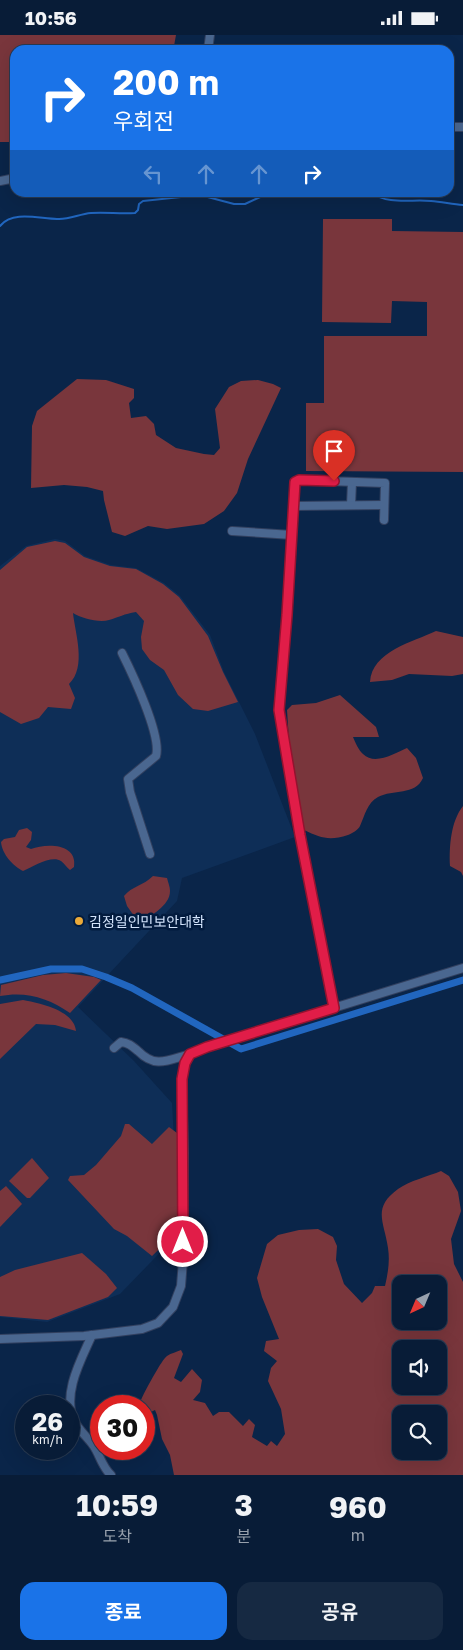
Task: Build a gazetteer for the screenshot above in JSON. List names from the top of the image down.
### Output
{
  "places": ["김정일인민보안대학"],
  "north": "bottom left",
  "page": {
    "status": "10:56",
    "turn": ["200 m", "우회전"],
    "speed": "26 km/h",
    "limit": "30",
    "eta": [
      "10:59",
      "도착",
      "3",
      "분",
      "960",
      "m"
    ],
    "buttons": ["종료", "공유"]
  }
}
